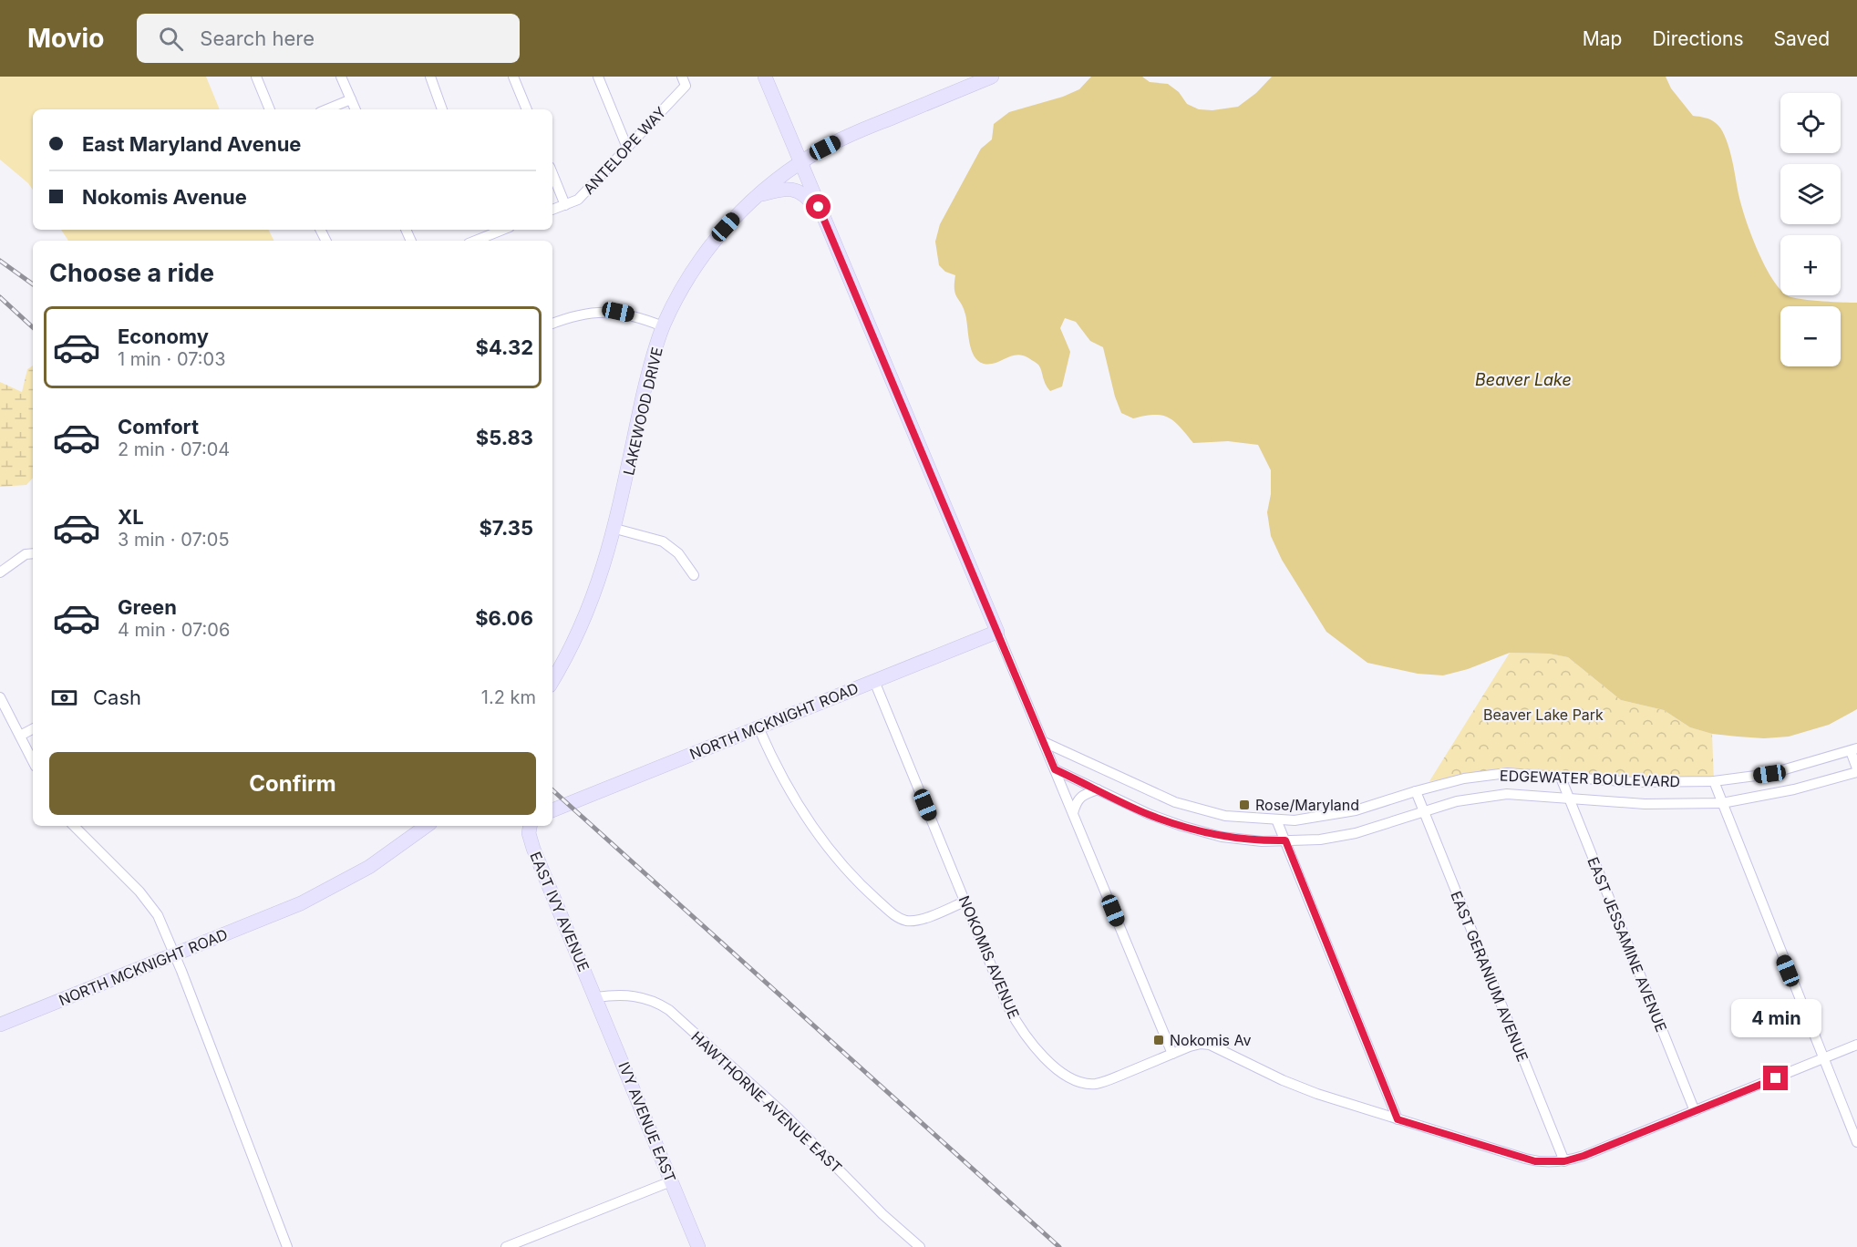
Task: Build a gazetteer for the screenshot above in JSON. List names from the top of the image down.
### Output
{
  "streets": {
    "street": [
      "ANTELOPE WAY",
      "LAKEWOOD DRIVE",
      "NORTH MCKNIGHT ROAD",
      "EDGEWATER BOULEVARD",
      "EAST IVY AVENUE",
      "EAST JESSAMINE AVENUE",
      "NOKOMIS AVENUE",
      "EAST GERANIUM AVENUE",
      "HAWTHORNE AVENUE EAST",
      "IVY AVENUE EAST"
    ]
  },
  "crossings": [
    ["NORTH MCKNIGHT ROAD", "NOKOMIS AVENUE"],
    ["EDGEWATER BOULEVARD", "EAST JESSAMINE AVENUE"],
    ["EDGEWATER BOULEVARD", "EAST GERANIUM AVENUE"],
    ["EAST IVY AVENUE", "HAWTHORNE AVENUE EAST"],
    ["EAST IVY AVENUE", "IVY AVENUE EAST"],
    ["EAST JESSAMINE AVENUE", "NOKOMIS AVENUE"],
    ["NOKOMIS AVENUE", "EAST GERANIUM AVENUE"],
    ["HAWTHORNE AVENUE EAST", "IVY AVENUE EAST"]
  ],
  "water": ["Beaver Lake"],
  "parks": ["Beaver Lake Park"],
  "places": {
    "transit": ["Rose/Maryland", "Nokomis Av"]
  },
  "page": {
    "header": "Movio",
    "search": "Search here",
    "nav": ["Map", "Directions", "Saved"],
    "map_buttons": ["+", "−"],
    "banner": ["East Maryland Avenue", "Nokomis Avenue"],
    "heading": "Choose a ride",
    "list": [
      {
        "name": "Economy",
        "note": "1 min · 07:03",
        "value": "$4.32"
      },
      {
        "name": "Comfort",
        "note": "2 min · 07:04",
        "value": "$5.83"
      },
      {
        "name": "XL",
        "note": "3 min · 07:05",
        "value": "$7.35"
      },
      {
        "name": "Green",
        "note": "4 min · 07:06",
        "value": "$6.06"
      }
    ],
    "pay": ["Cash", "1.2 km"],
    "buttons": "Confirm",
    "bubble": "4 min"
  }
}
